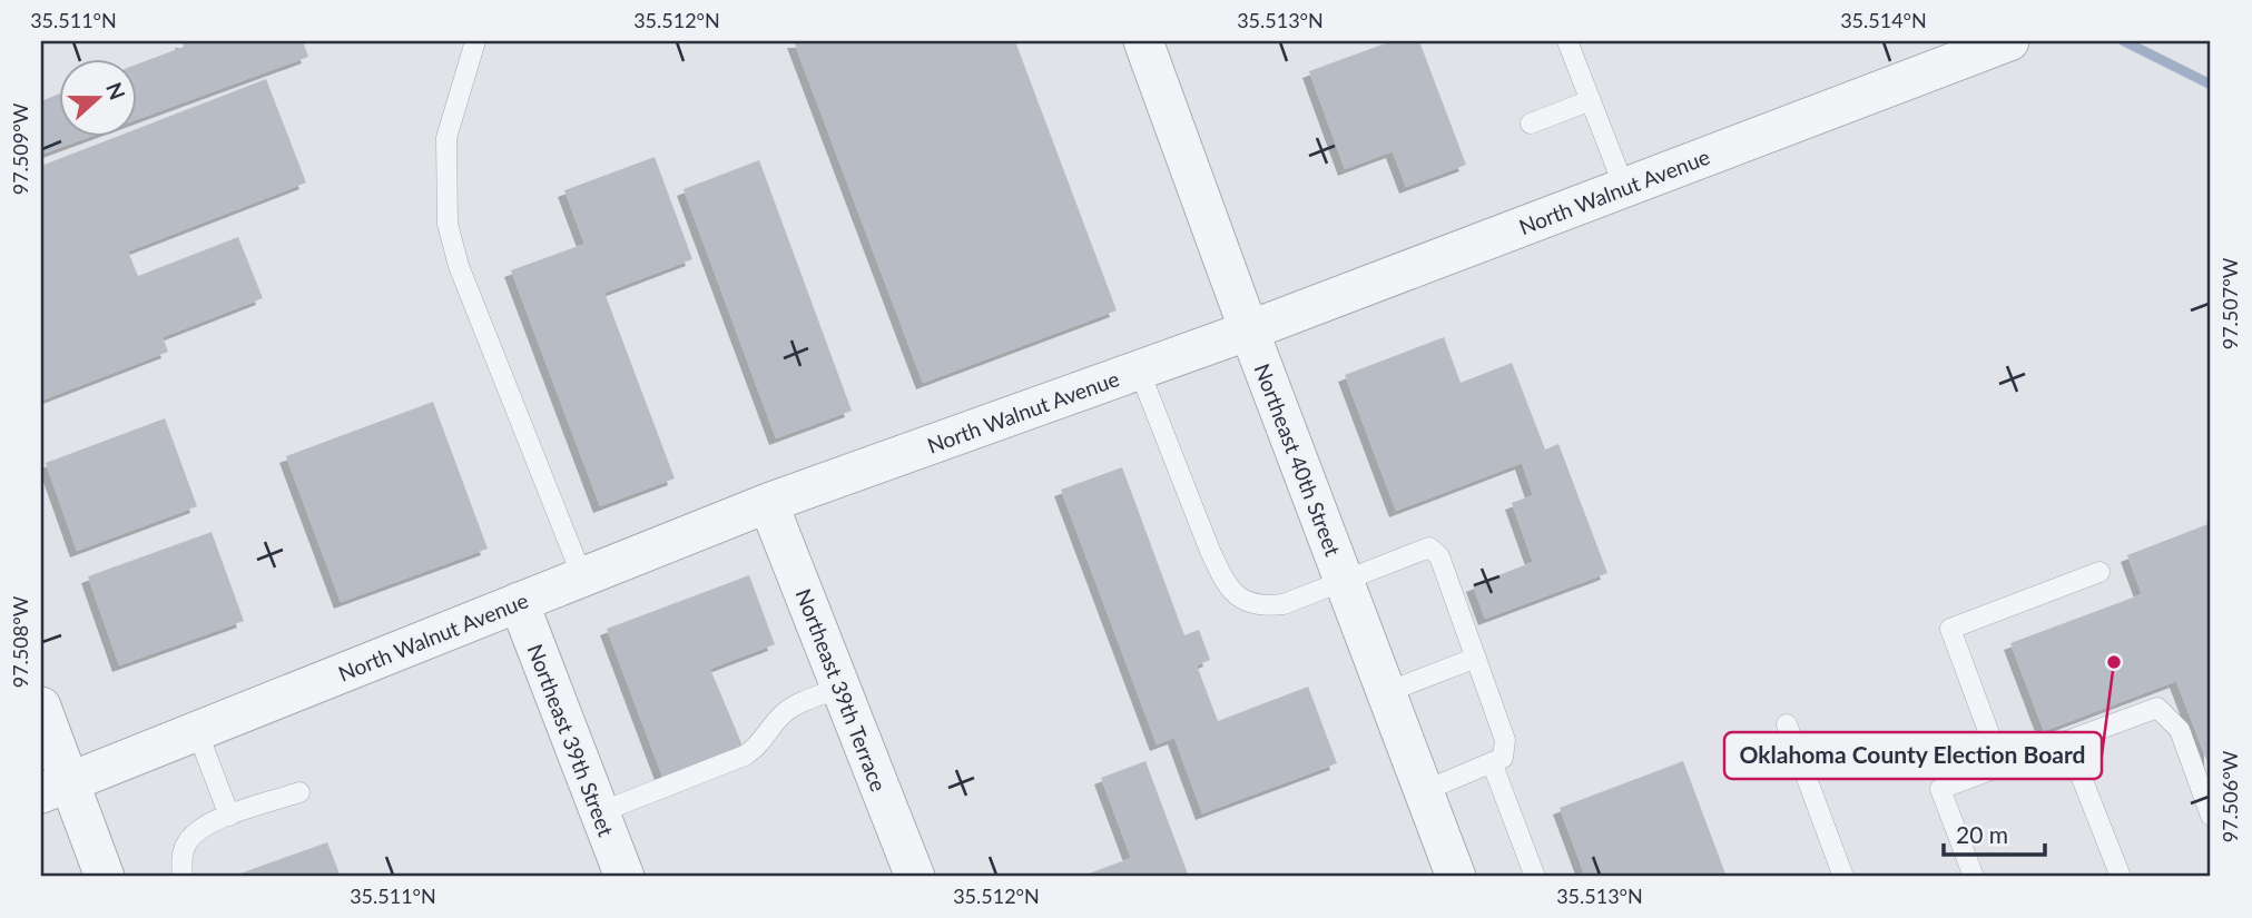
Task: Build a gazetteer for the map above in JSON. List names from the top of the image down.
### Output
{
  "streets": {
    "street": [
      "North Walnut Avenue",
      "Northeast 40th Street",
      "Northeast 39th Terrace",
      "Northeast 39th Street"
    ]
  },
  "crossings": [
    ["North Walnut Avenue", "Northeast 40th Street"],
    ["North Walnut Avenue", "Northeast 39th Terrace"],
    ["North Walnut Avenue", "Northeast 39th Street"]
  ],
  "places": ["Oklahoma County Election Board"],
  "scale_bar": "20 m",
  "north": "right",
  "coordinates": [
    "35.511°N",
    "35.512°N",
    "35.513°N",
    "35.514°N",
    "97.509°W",
    "97.507°W",
    "97.508°W",
    "97.506°W"
  ]
}
